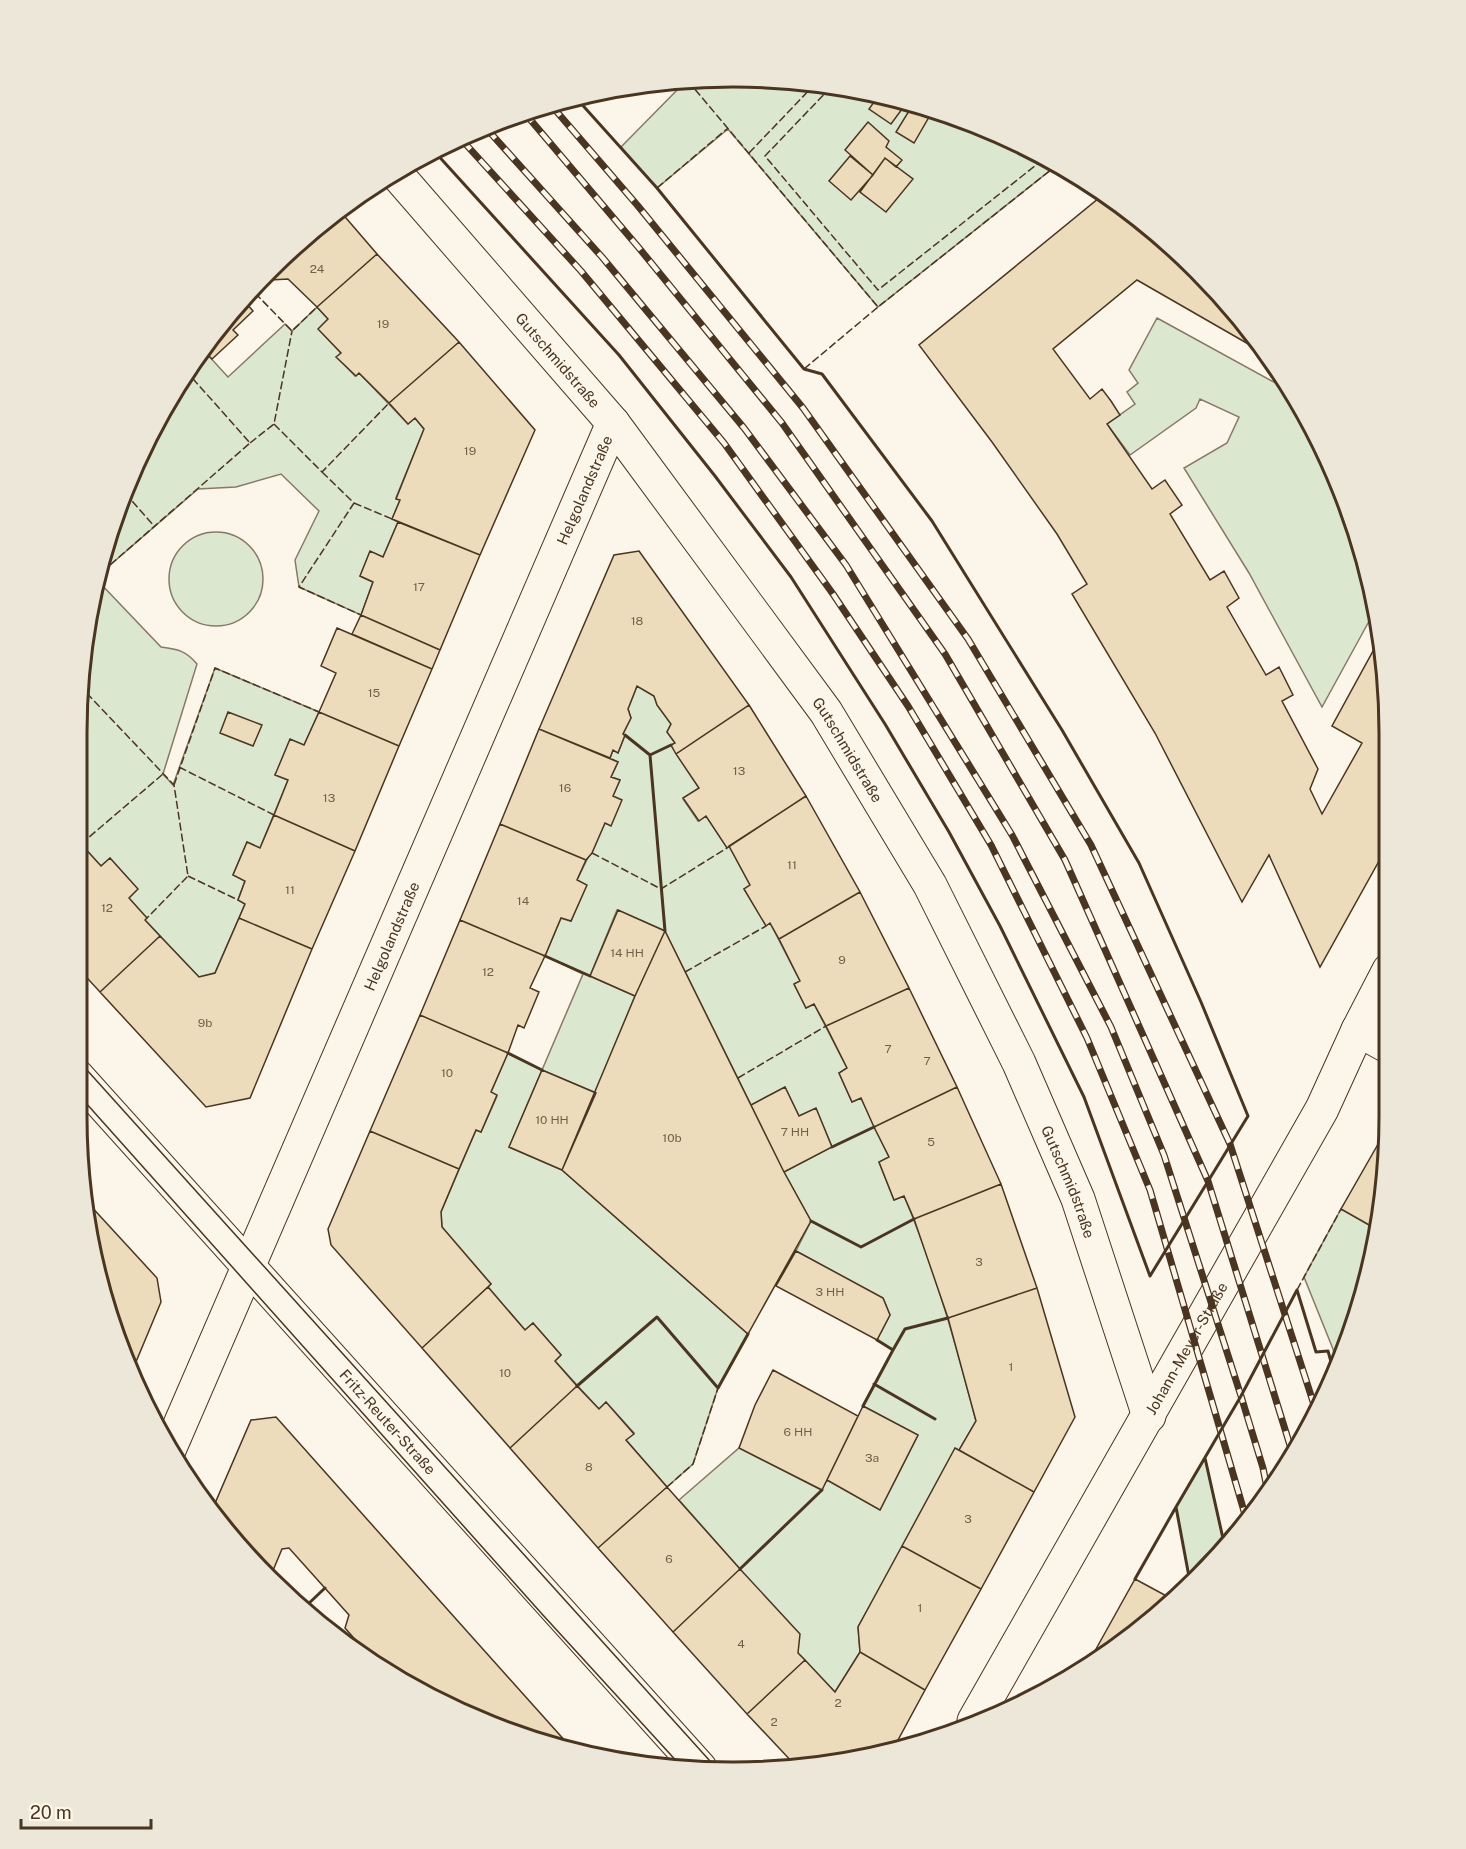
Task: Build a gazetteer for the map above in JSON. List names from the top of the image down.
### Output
{
  "streets": {
    "street": [
      "Gutschmidstraße",
      "Helgolandstraße",
      "Johann-Meyer-Straße",
      "Fritz-Reuter-Straße"
    ]
  },
  "crossings": [
    ["Gutschmidstraße", "Helgolandstraße"],
    ["Gutschmidstraße", "Johann-Meyer-Straße"],
    ["Helgolandstraße", "Fritz-Reuter-Straße"]
  ],
  "house_numbers": [
    "24",
    "19",
    "19",
    "17",
    "18",
    "15",
    "13",
    "16",
    "13",
    "11",
    "11",
    "14",
    "12",
    "14 HH",
    "9",
    "12",
    "9b",
    "7",
    "7",
    "10",
    "10 HH",
    "7 HH",
    "10b",
    "5",
    "3",
    "3 HH",
    "1",
    "10",
    "6 HH",
    "3a",
    "8",
    "3",
    "6",
    "1",
    "4",
    "2",
    "2"
  ],
  "scale_bar": "20 m"
}
